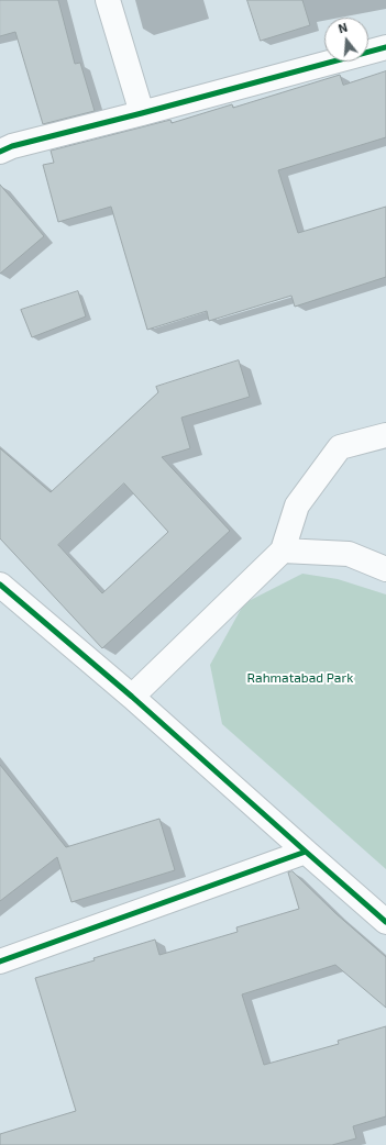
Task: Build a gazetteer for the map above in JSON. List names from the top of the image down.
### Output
{
  "parks": ["Rahmatabad Park"],
  "north": "top"
}
